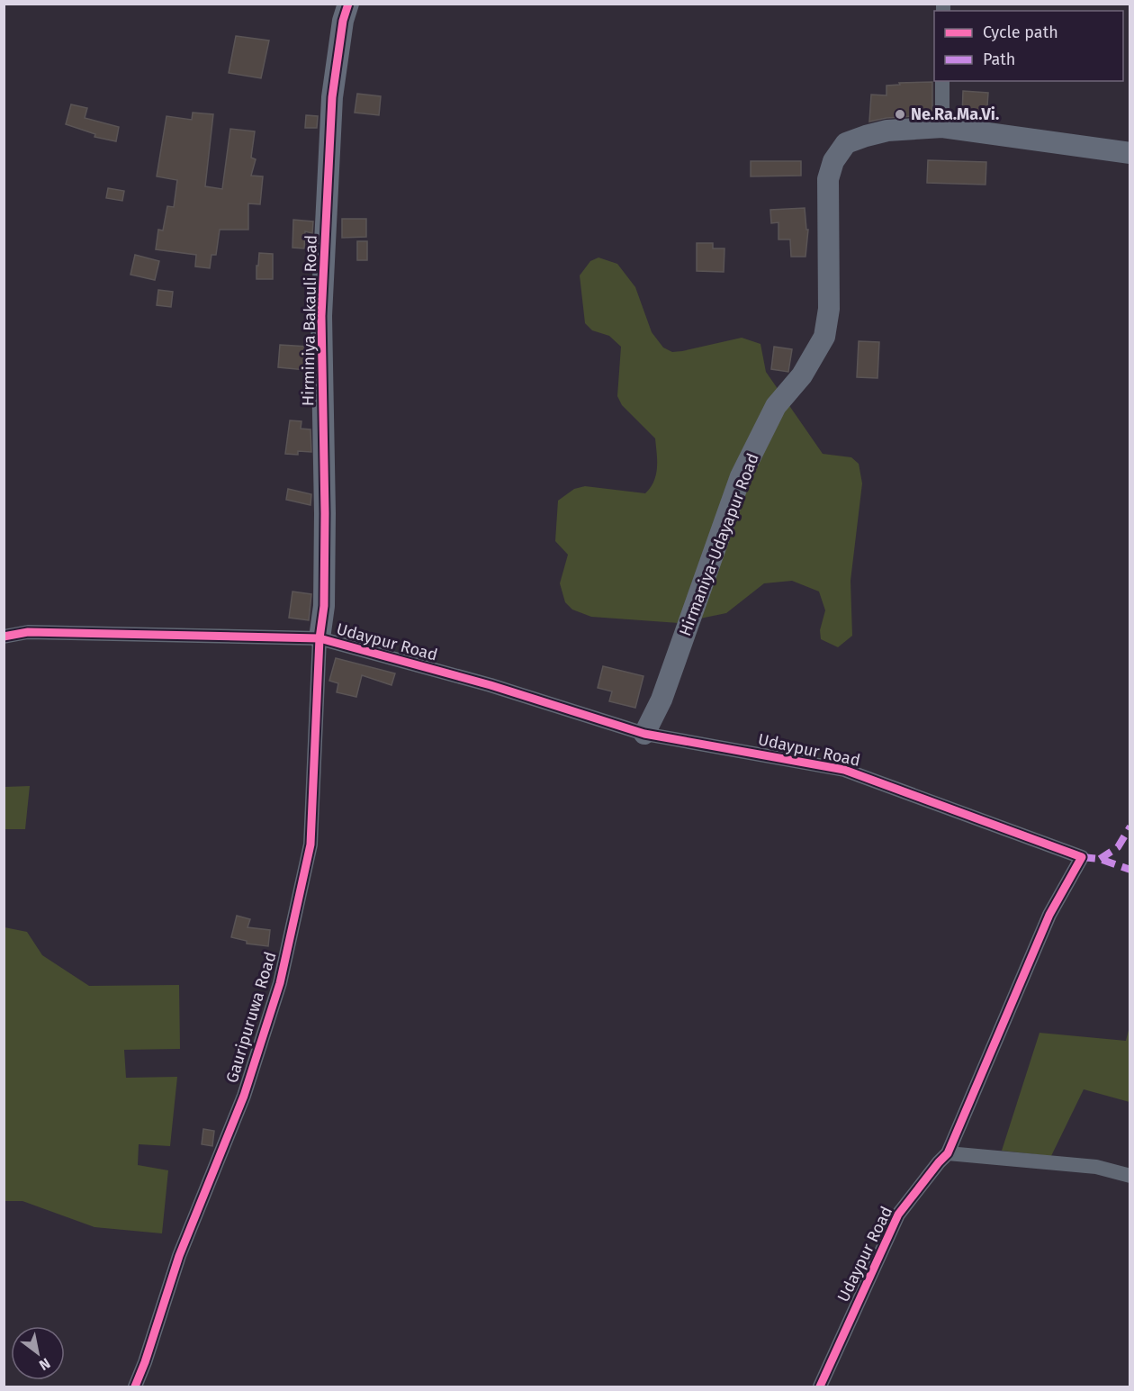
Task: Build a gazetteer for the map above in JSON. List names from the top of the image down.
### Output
{
  "streets": {
    "street": [
      "Hirminiya Bakauli Road",
      "Hirmaniya-Udayapur Road",
      "Udaypur Road",
      "Gauripuruwa Road"
    ]
  },
  "crossings": [
    ["Hirminiya Bakauli Road", "Udaypur Road"],
    ["Hirminiya Bakauli Road", "Gauripuruwa Road"],
    ["Hirmaniya-Udayapur Road", "Udaypur Road"],
    ["Udaypur Road", "Gauripuruwa Road"]
  ],
  "places": ["Ne.Ra.Ma.Vi."],
  "legend": ["Cycle path", "Path"],
  "north": "bottom right"
}
